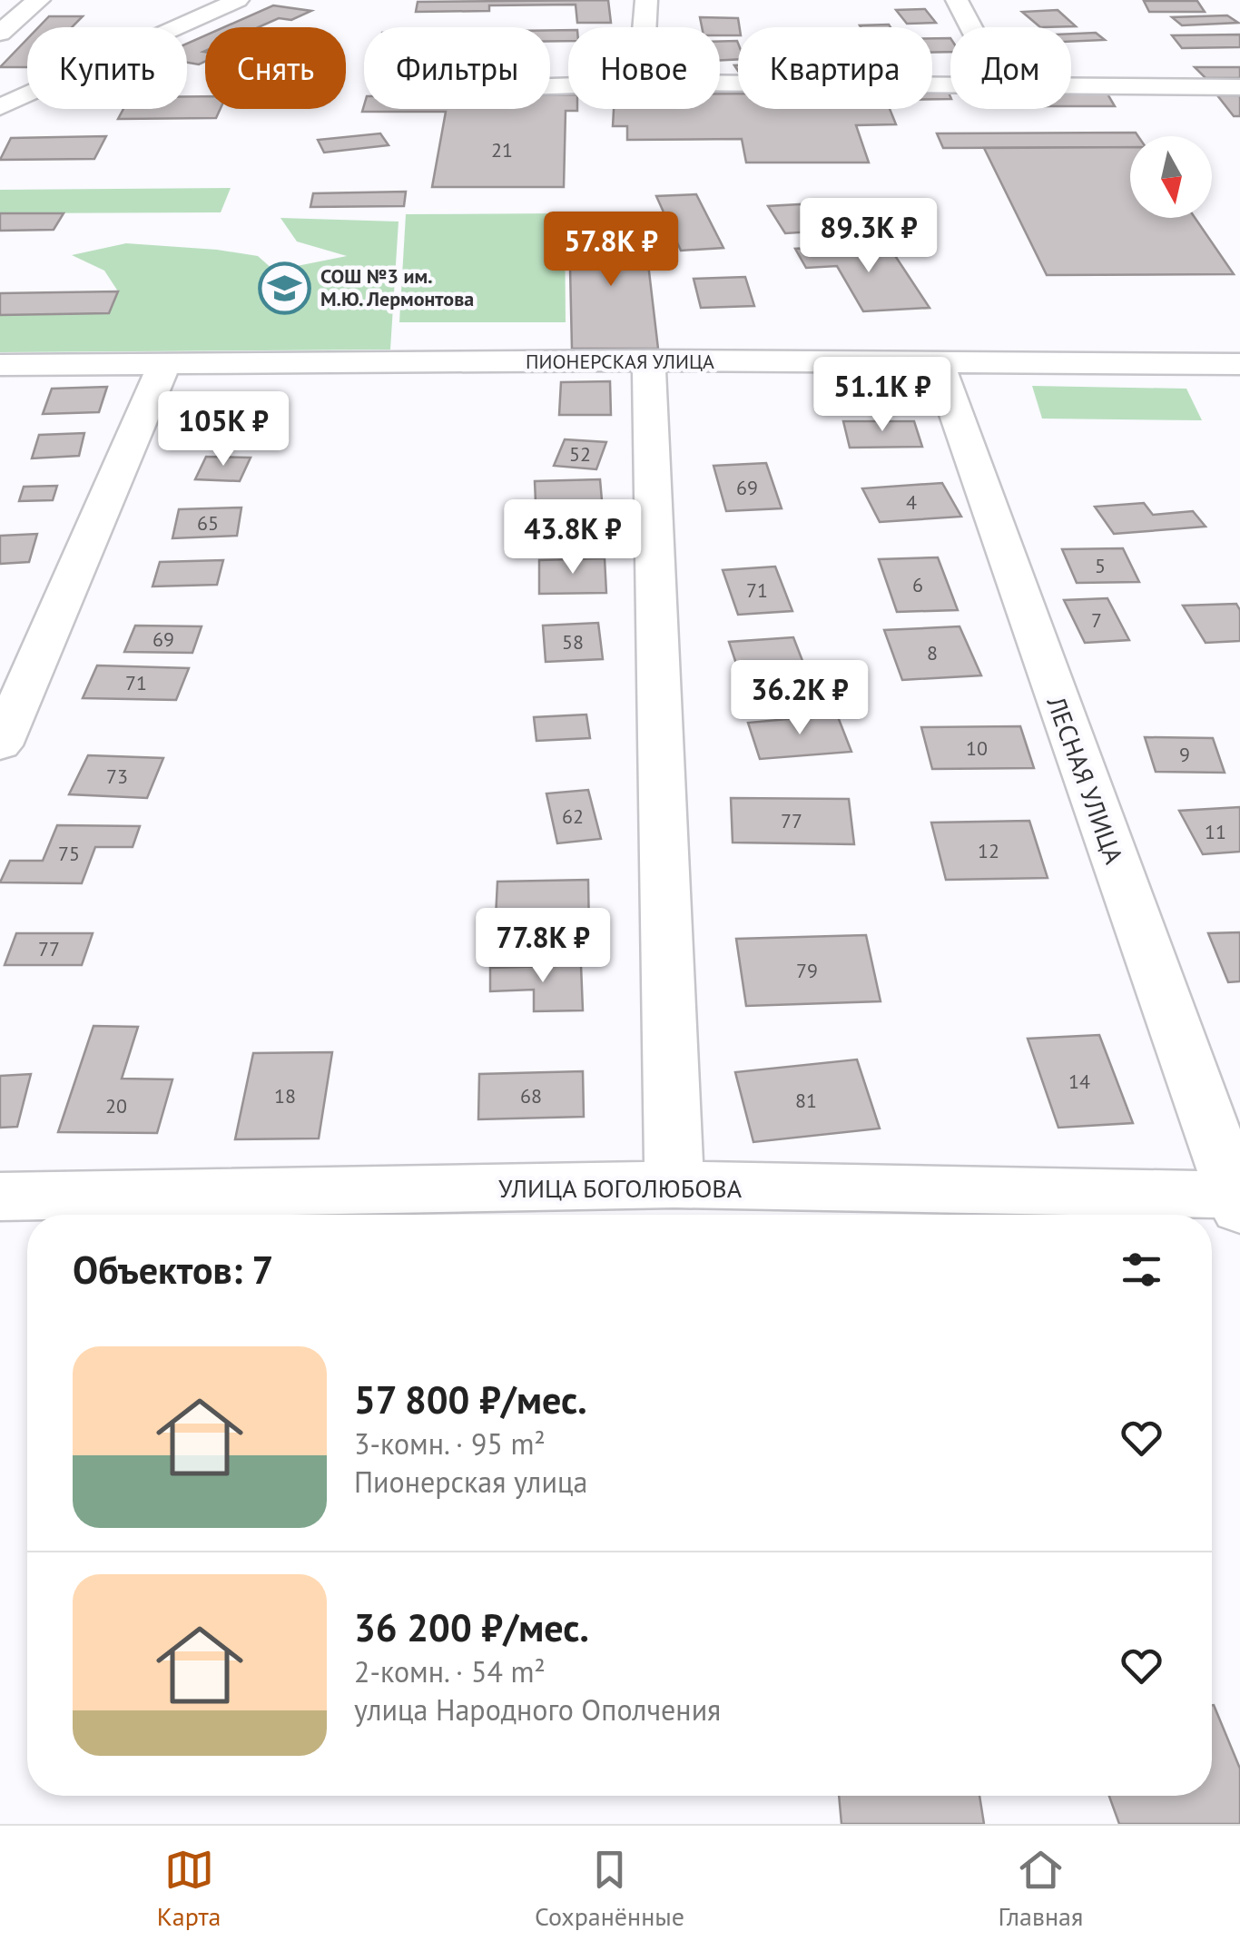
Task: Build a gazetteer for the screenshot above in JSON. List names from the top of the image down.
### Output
{
  "streets": {
    "street": ["ПИОНЕРСКАЯ УЛИЦА", "ЛЕСНАЯ УЛИЦА", "УЛИЦА БОГОЛЮБОВА"]
  },
  "crossings": [
    ["ПИОНЕРСКАЯ УЛИЦА", "ЛЕСНАЯ УЛИЦА"],
    ["ЛЕСНАЯ УЛИЦА", "УЛИЦА БОГОЛЮБОВА"]
  ],
  "places": {
    "school or university": ["СОШ №3 им. М.Ю. Лермонтова"]
  },
  "house_numbers": [
    "21",
    "52",
    "69",
    "4",
    "65",
    "5",
    "6",
    "71",
    "7",
    "69",
    "58",
    "8",
    "71",
    "10",
    "9",
    "73",
    "62",
    "77",
    "11",
    "12",
    "75",
    "77",
    "79",
    "14",
    "18",
    "68",
    "81",
    "20"
  ],
  "north": "bottom",
  "page": {
    "chip": [
      "Купить",
      "Снять",
      "Фильтры",
      "Новое",
      "Квартира",
      "Дом"
    ],
    "price": [
      "89.3K ₽",
      "57.8K ₽",
      "51.1K ₽",
      "105K ₽",
      "43.8K ₽",
      "36.2K ₽",
      "77.8K ₽"
    ],
    "heading": "Объектов: 7",
    "list": [
      {
        "name": "57 800 ₽/мес.",
        "note": "3-комн. · 95 m² · Пионерская улица"
      },
      {
        "name": "36 200 ₽/мес.",
        "note": "2-комн. · 54 m² · улица Народного Ополчения"
      }
    ],
    "tabs": ["Карта", "Сохранённые", "Главная"]
  }
}
